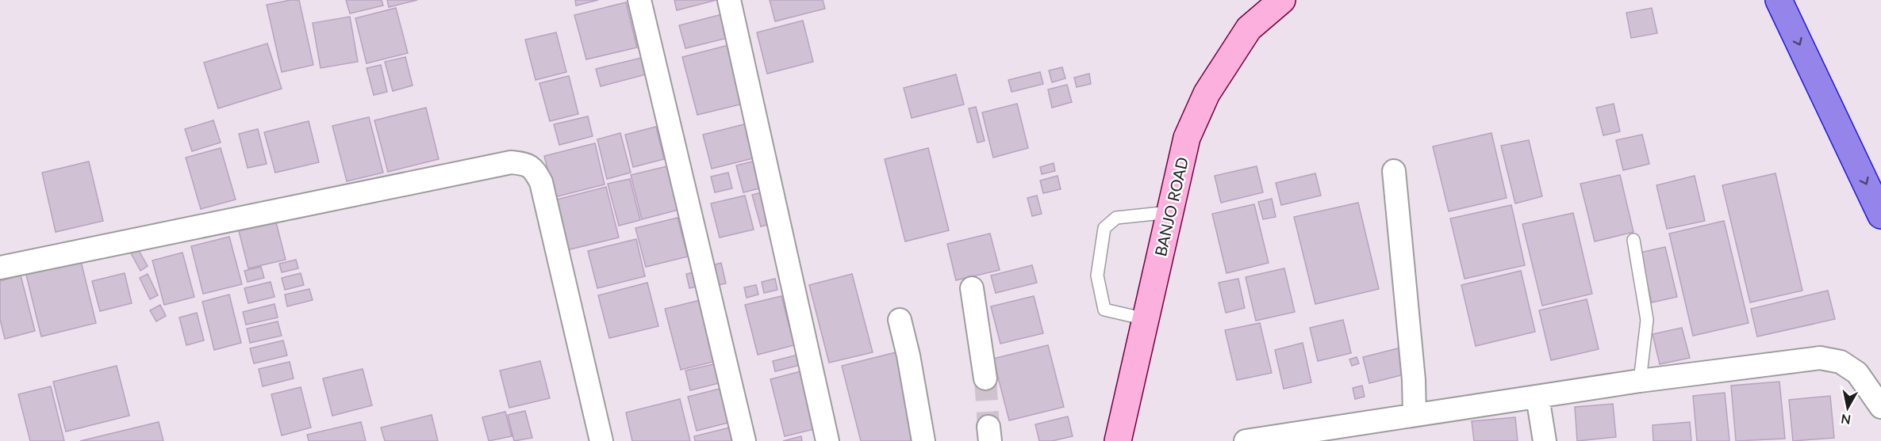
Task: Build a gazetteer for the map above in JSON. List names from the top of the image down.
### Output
{
  "streets": {
    "street": ["BANJO ROAD"]
  },
  "north": "bottom"
}
